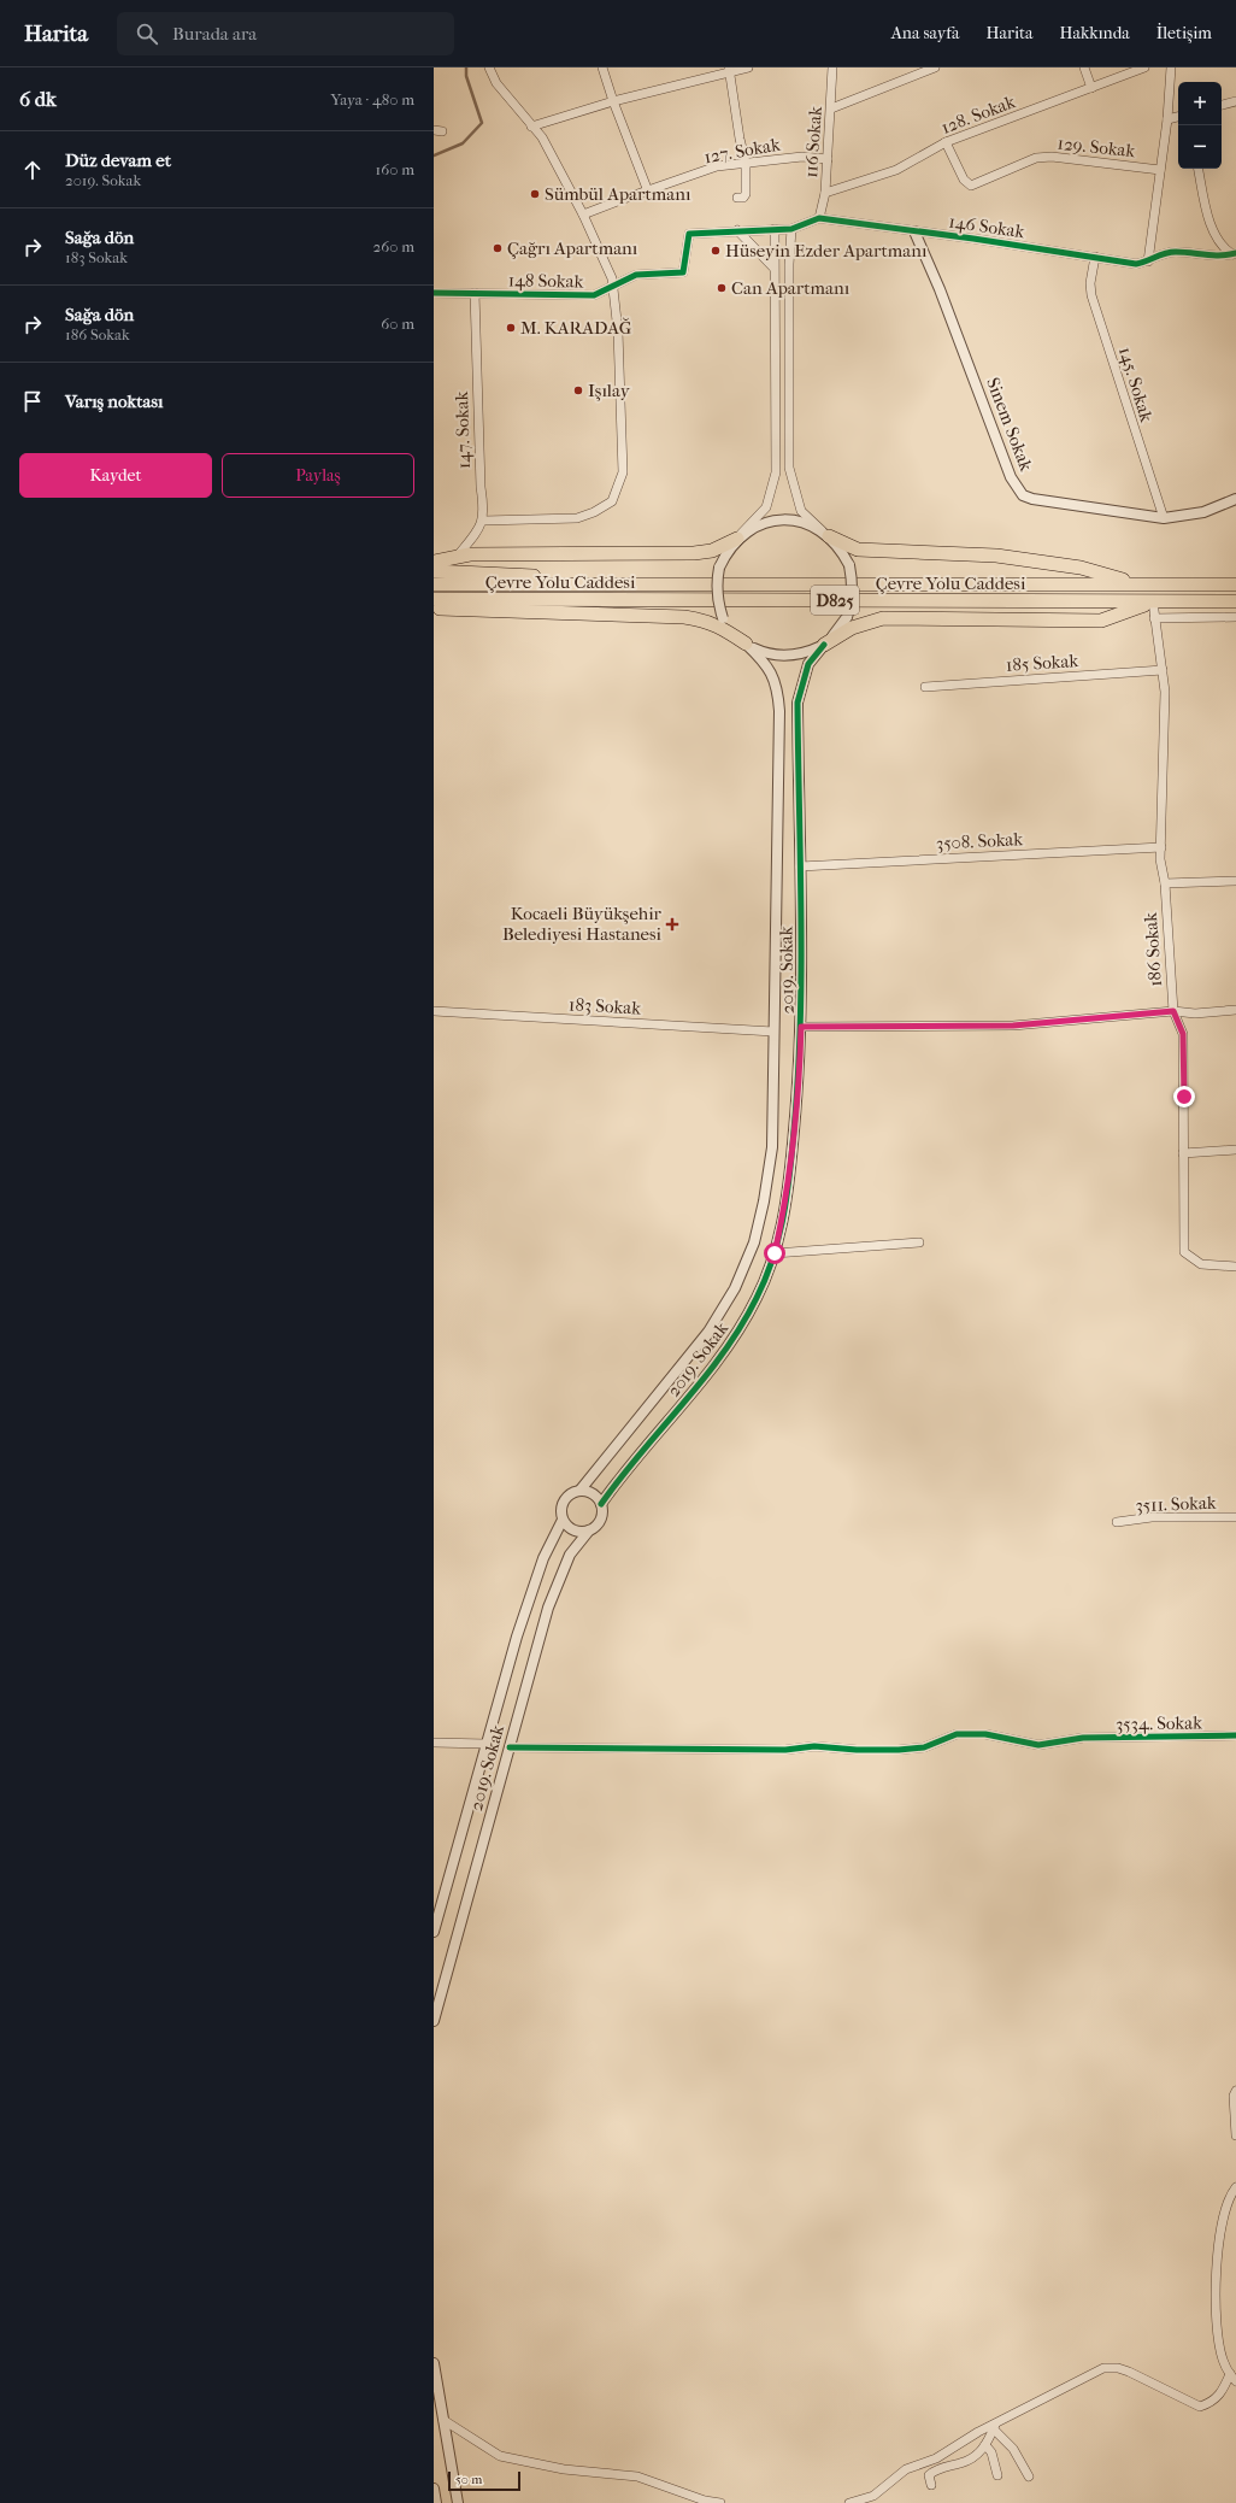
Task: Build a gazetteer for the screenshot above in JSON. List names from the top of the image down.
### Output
{
  "streets": {
    "highway": ["Çevre Yolu Caddesi", "D825"],
    "street": [
      "128. Sokak",
      "116 Sokak",
      "129. Sokak",
      "127. Sokak",
      "146 Sokak",
      "148 Sokak",
      "145. Sokak",
      "Sinem Sokak",
      "147. Sokak",
      "185 Sokak",
      "3508. Sokak",
      "186 Sokak",
      "2019. Sokak",
      "183 Sokak",
      "3511. Sokak",
      "3534. Sokak"
    ]
  },
  "crossings": [
    ["128. Sokak", "116 Sokak"],
    ["128. Sokak", "129. Sokak"],
    ["116 Sokak", "127. Sokak"],
    ["116 Sokak", "146 Sokak"],
    ["116 Sokak", "148 Sokak"],
    ["146 Sokak", "148 Sokak"],
    ["146 Sokak", "145. Sokak"],
    ["146 Sokak", "Sinem Sokak"],
    ["148 Sokak", "147. Sokak"],
    ["145. Sokak", "Sinem Sokak"],
    ["Çevre Yolu Caddesi", "186 Sokak"],
    ["185 Sokak", "186 Sokak"],
    ["3508. Sokak", "186 Sokak"],
    ["3508. Sokak", "2019. Sokak"],
    ["2019. Sokak", "183 Sokak"],
    ["2019. Sokak", "3534. Sokak"]
  ],
  "places": {
    "other": [
      "Sümbül Apartmanı",
      "Çağrı Apartmanı",
      "Hüseyin Ezder Apartmanı",
      "Can Apartmanı",
      "M. KARADAĞ",
      "Işılay"
    ],
    "health": ["Kocaeli Büyükşehir Belediyesi Hastanesi"]
  },
  "scale_bar": "50 m",
  "page": {
    "header": "Harita",
    "search": "Burada ara",
    "nav": [
      "Ana sayfa",
      "Harita",
      "Hakkında",
      "İletişim"
    ],
    "heading": ["6 dk", "Yaya · 480 m"],
    "map_buttons": ["+", "−"],
    "list": [
      ["Düz devam et", "2019. Sokak", "160 m"],
      ["Sağa dön", "183 Sokak", "260 m"],
      ["Sağa dön", "186 Sokak", "60 m"],
      "Varış noktası"
    ],
    "buttons": ["Kaydet", "Paylaş"],
    "scale": "50 m"
  }
}
